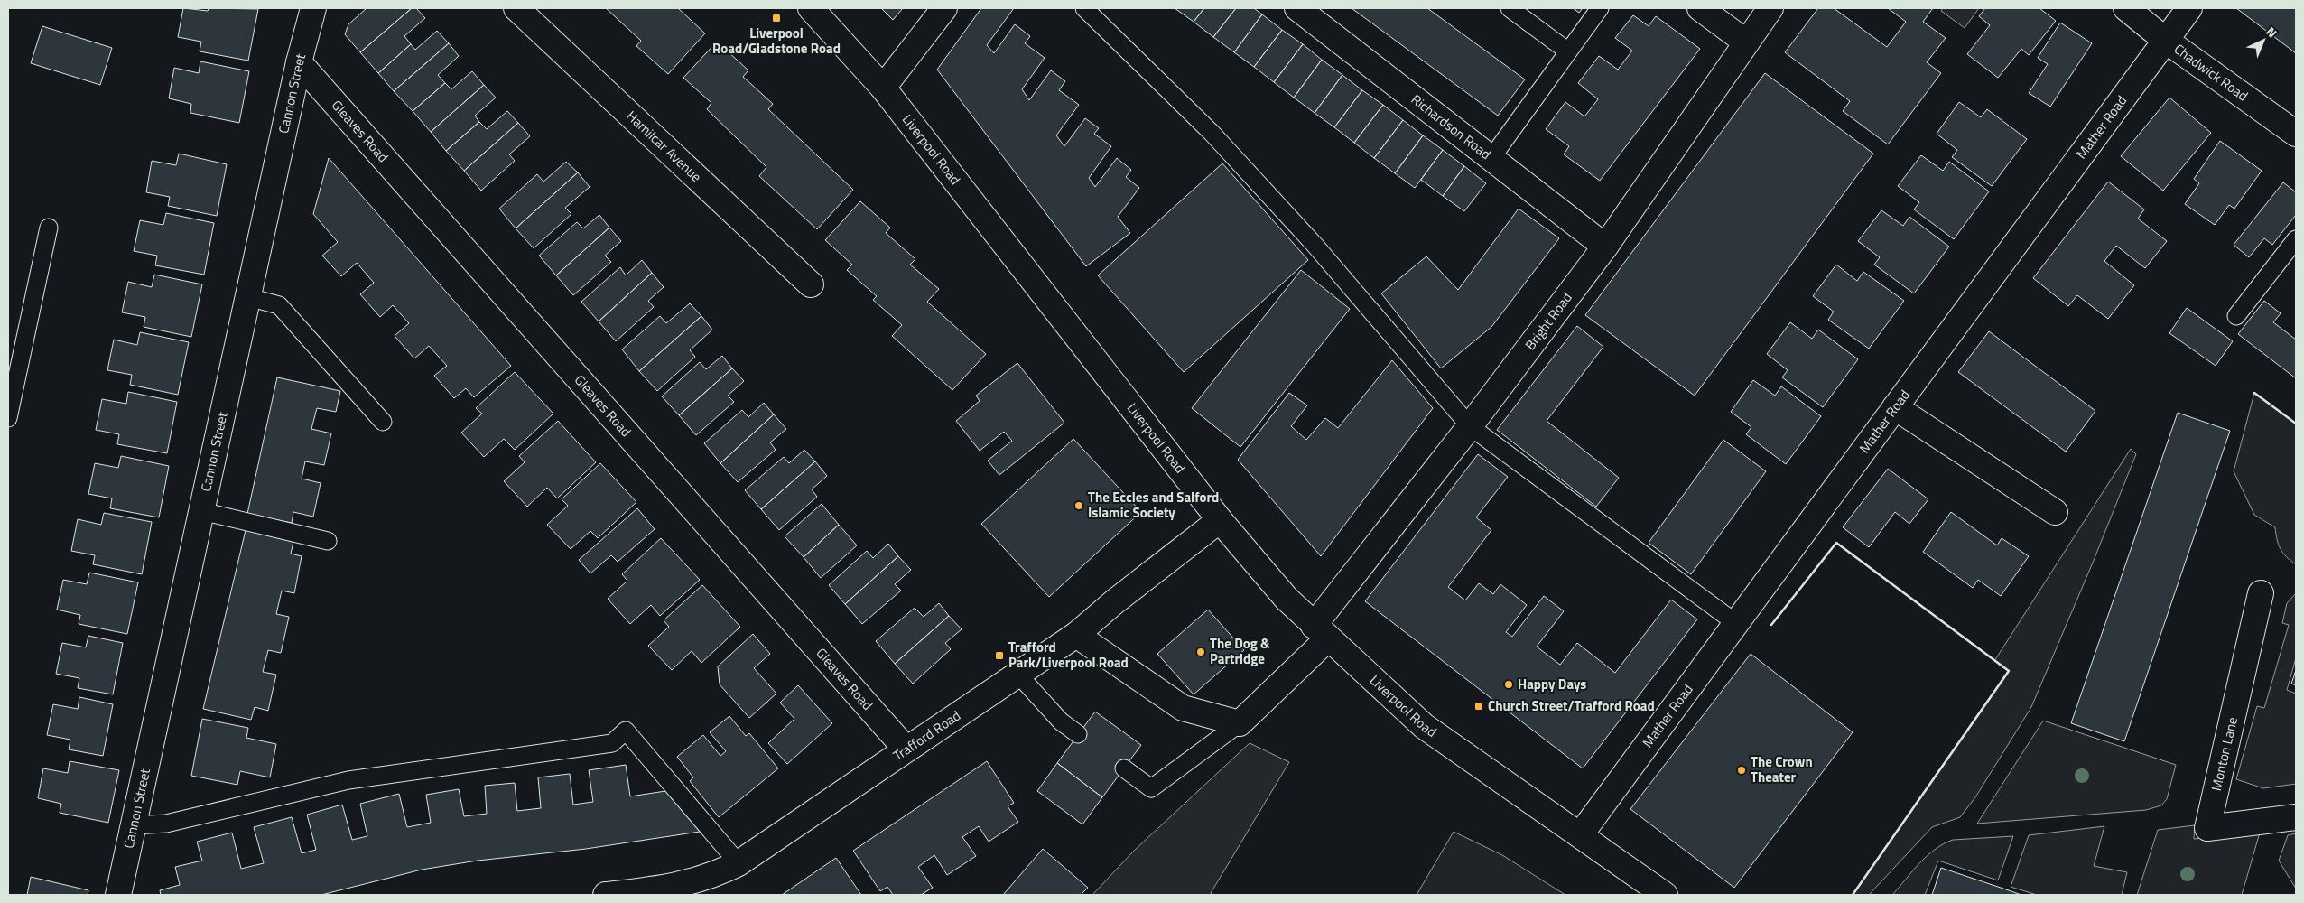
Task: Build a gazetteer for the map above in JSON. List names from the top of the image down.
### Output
{
  "streets": {
    "street": [
      "Chadwick Road",
      "Cannon Street",
      "Mather Road",
      "Richardson Road",
      "Gleaves Road",
      "Hamilcar Avenue",
      "Liverpool Road",
      "Bright Road",
      "Trafford Road",
      "Monton Lane"
    ]
  },
  "crossings": [
    ["Chadwick Road", "Mather Road"],
    ["Cannon Street", "Gleaves Road"],
    ["Mather Road", "Liverpool Road"],
    ["Richardson Road", "Bright Road"],
    ["Gleaves Road", "Trafford Road"],
    ["Liverpool Road", "Bright Road"],
    ["Liverpool Road", "Trafford Road"]
  ],
  "places": {
    "transit": ["Liverpool Road/Gladstone Road", "Trafford Park/Liverpool Road", "Church Street/Trafford Road"],
    "other": [
      "The Eccles and Salford Islamic Society",
      "The Dog & Partridge",
      "Happy Days",
      "The Crown Theater"
    ]
  },
  "north": "top right"
}
